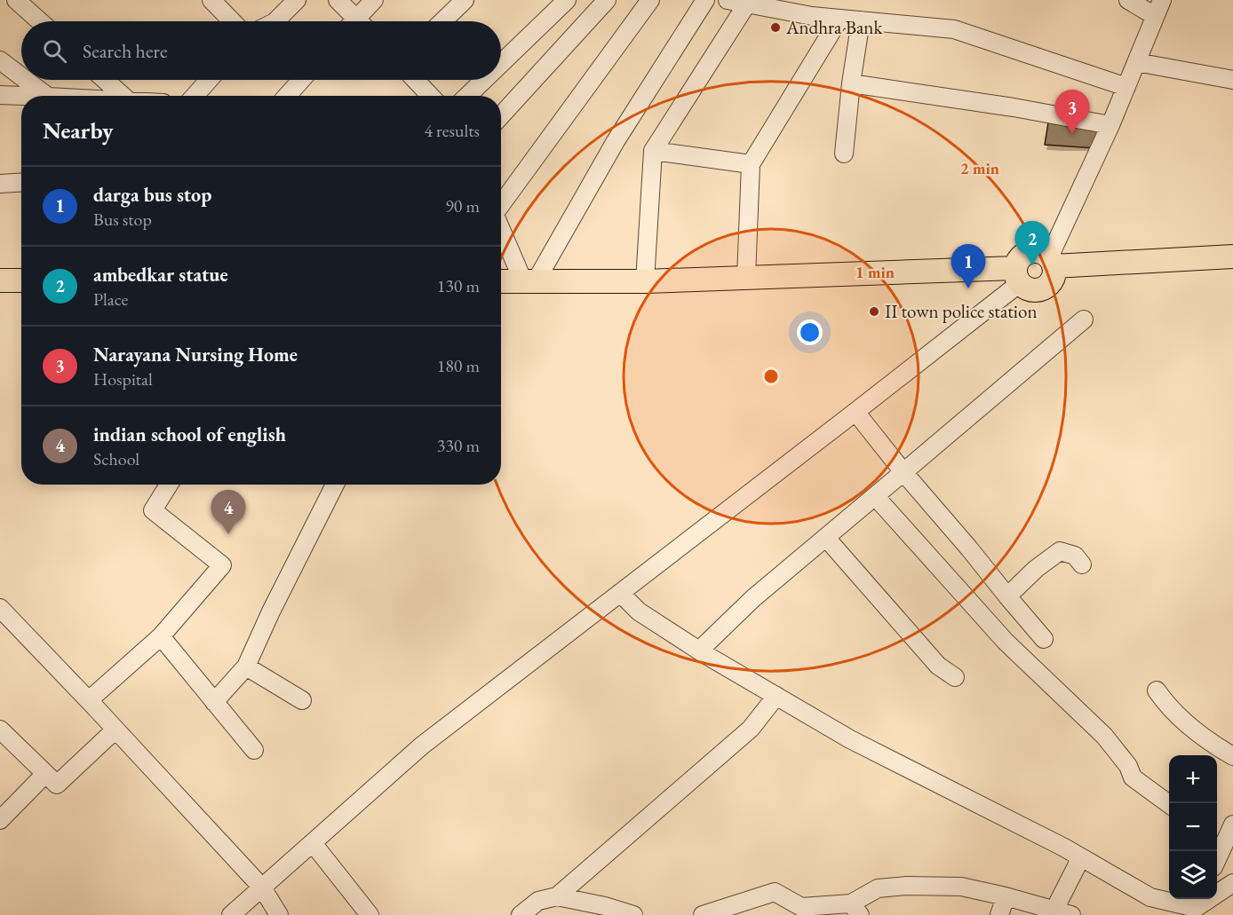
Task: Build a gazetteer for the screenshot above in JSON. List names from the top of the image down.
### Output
{
  "places": ["Andhra Bank", "II town police station"],
  "page": {
    "search": "Search here",
    "pins": [
      "3",
      "2",
      "1",
      "4"
    ],
    "heading": ["Nearby", "4 results"],
    "list": [
      {
        "mark": "1",
        "name": "darga bus stop",
        "note": "Bus stop",
        "value": "90 m"
      },
      {
        "mark": "2",
        "name": "ambedkar statue",
        "note": "Place",
        "value": "130 m"
      },
      {
        "mark": "3",
        "name": "Narayana Nursing Home",
        "note": "Hospital",
        "value": "180 m"
      },
      {
        "mark": "4",
        "name": "indian school of english",
        "note": "School",
        "value": "330 m"
      }
    ],
    "map_buttons": ["+", "−"]
  },
  "rings": ["2 min", "1 min"]
}
